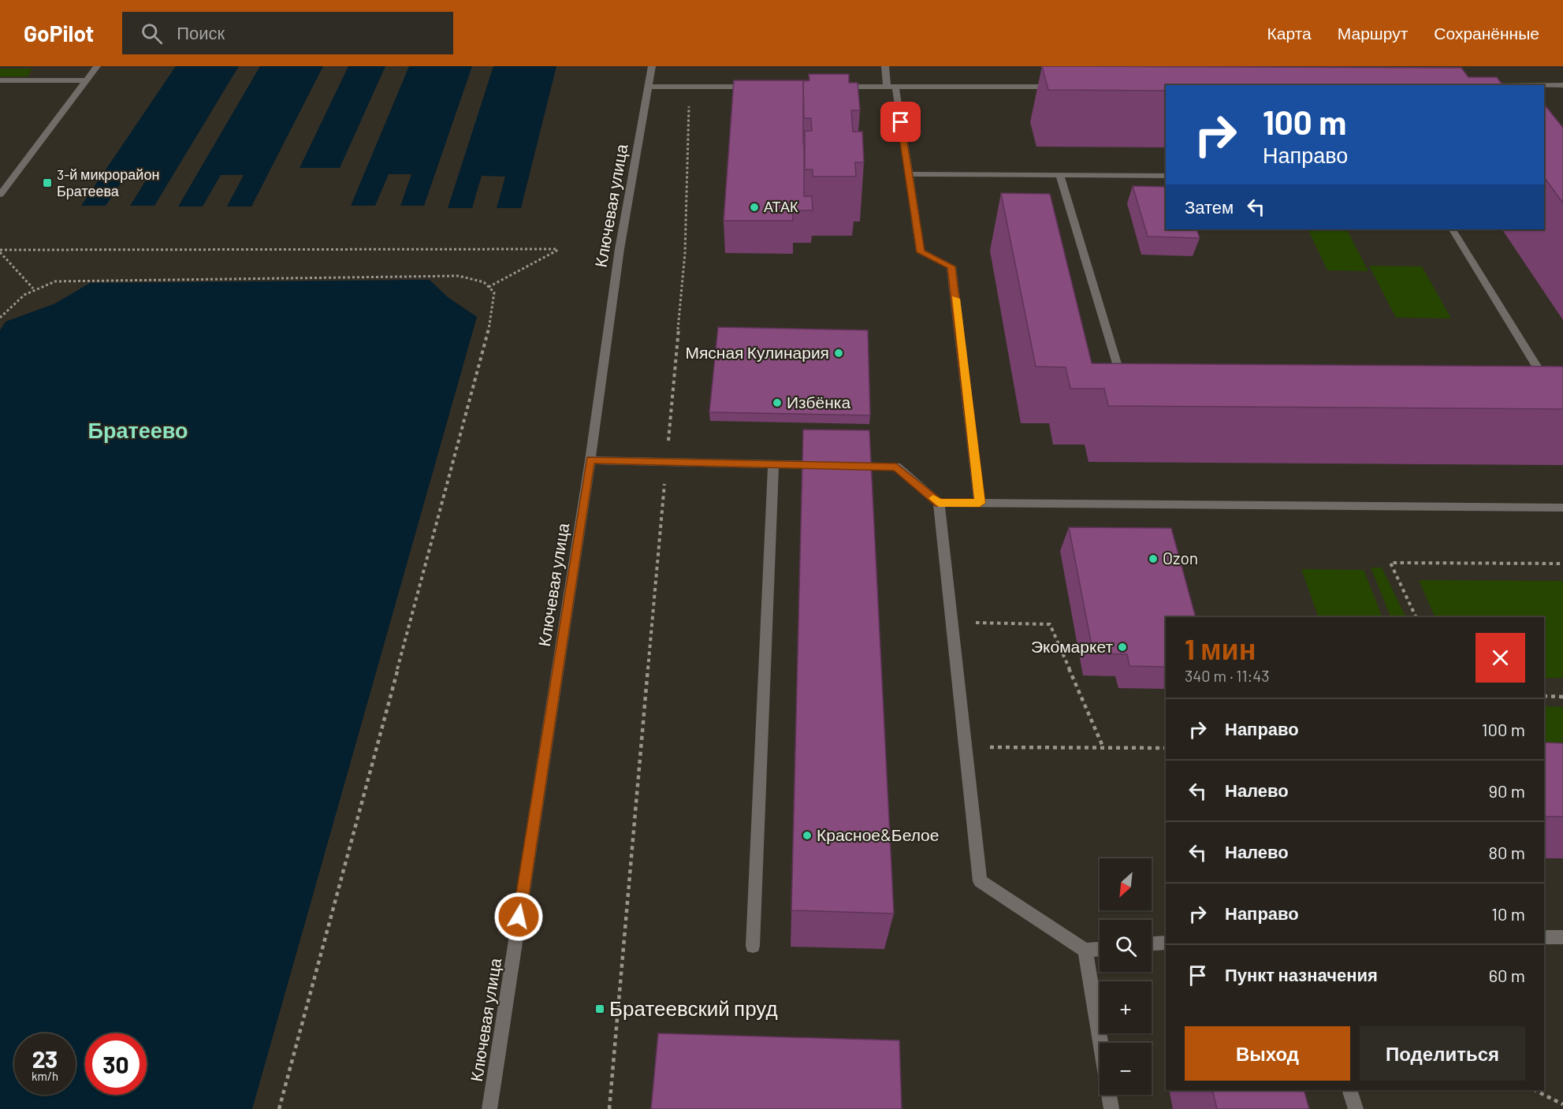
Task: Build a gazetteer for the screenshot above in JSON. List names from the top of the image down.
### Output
{
  "streets": {
    "street": ["Ключевая улица"]
  },
  "districts": ["Братеево"],
  "places": {
    "transit": ["3-й микрорайон Братеева", "Братеевский пруд"],
    "other": [
      "АТАК",
      "Мясная Кулинария",
      "Избёнка",
      "Ozon",
      "Экомаркет",
      "Красное&Белое"
    ]
  },
  "north": "bottom left",
  "page": {
    "header": "GoPilot",
    "search": "Поиск",
    "nav": ["Карта", "Маршрут", "Сохранённые"],
    "turn": ["100 m", "Направо"],
    "then": "Затем",
    "heading": ["1 мин", "340 m · 11:43"],
    "list": [
      {
        "name": "Направо",
        "value": "100 m"
      },
      {
        "name": "Налево",
        "value": "90 m"
      },
      {
        "name": "Налево",
        "value": "80 m"
      },
      {
        "name": "Направо",
        "value": "10 m"
      },
      {
        "name": "Пункт назначения",
        "value": "60 m"
      }
    ],
    "map_buttons": ["+", "−"],
    "buttons": ["Выход", "Поделиться"],
    "speed": "23 km/h",
    "limit": "30"
  }
}
